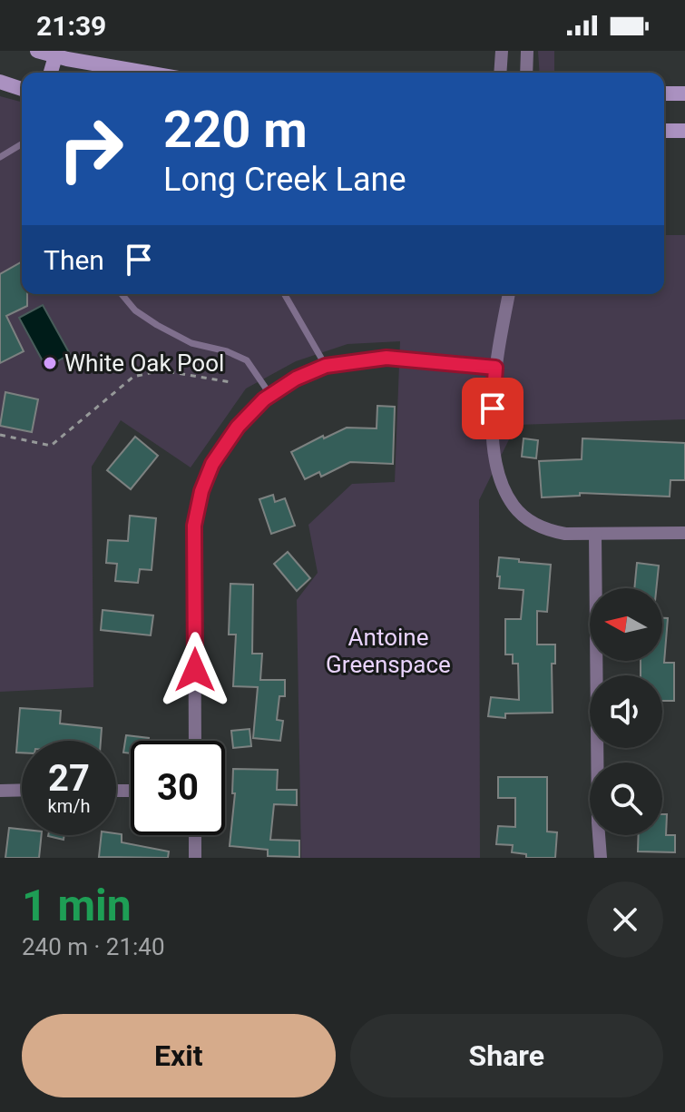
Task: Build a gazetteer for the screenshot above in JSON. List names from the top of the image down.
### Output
{
  "parks": ["Antoine Greenspace"],
  "places": ["White Oak Pool"],
  "north": "left",
  "page": {
    "status": "21:39",
    "turn": ["220 m", "Long Creek Lane"],
    "then": "Then",
    "speed": "27 km/h",
    "limit": "30",
    "heading": ["1 min", "240 m · 21:40"],
    "buttons": ["Exit", "Share"]
  }
}
